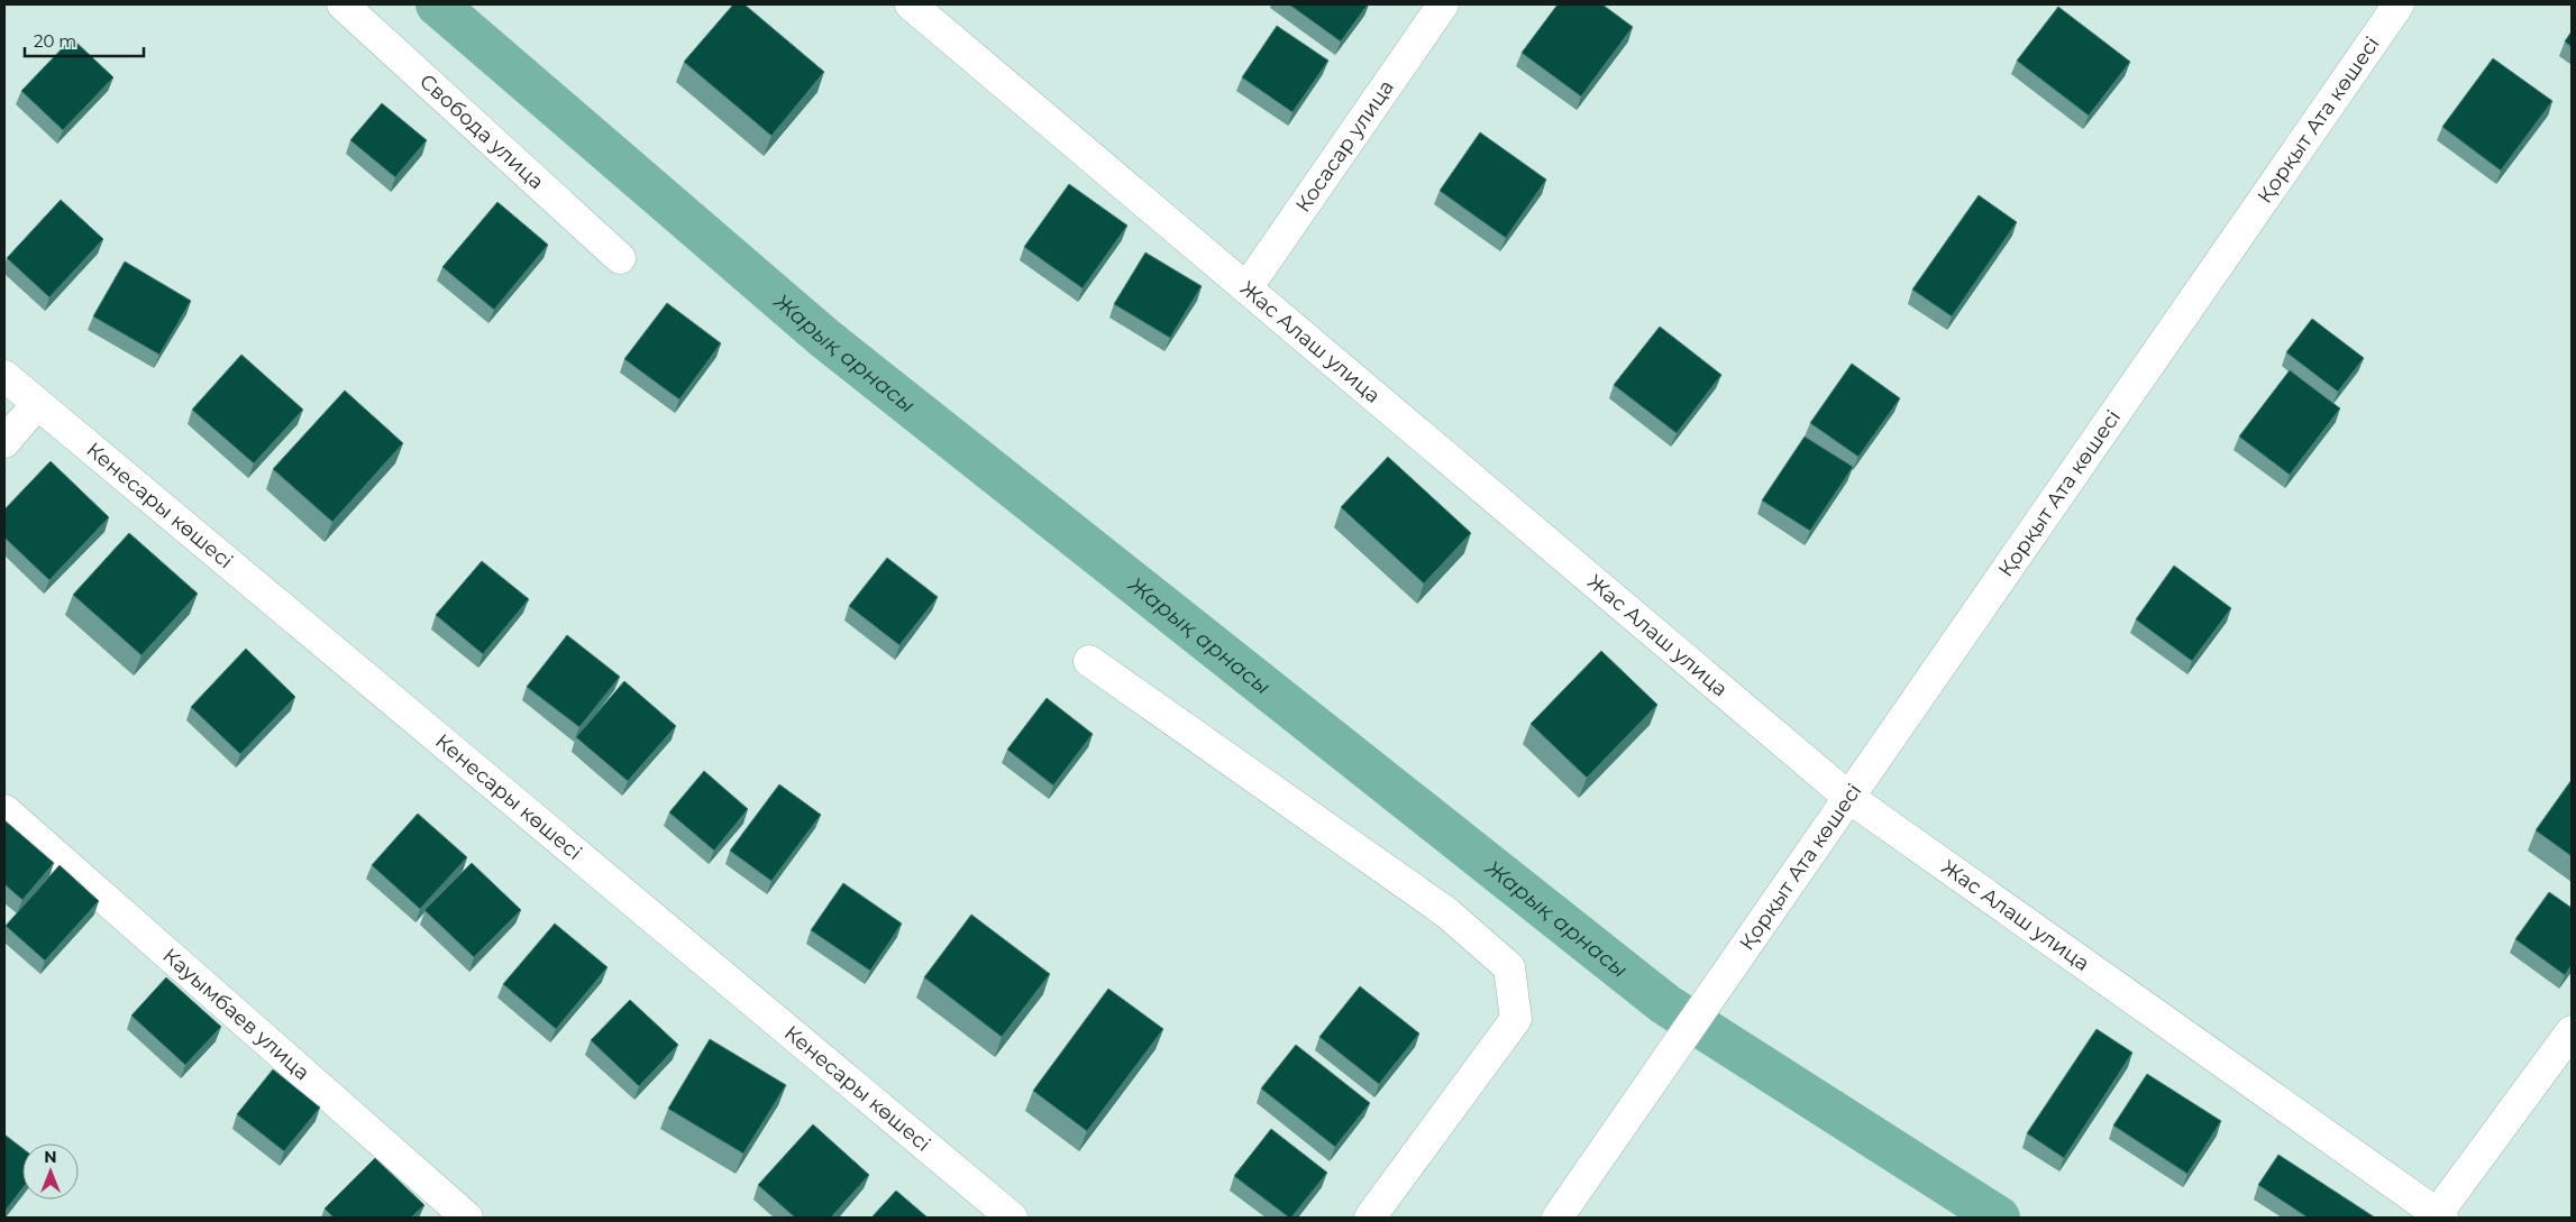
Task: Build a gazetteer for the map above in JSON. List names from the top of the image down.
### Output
{
  "streets": {
    "street": [
      "Қорқыт Ата көшесі",
      "Свобода улица",
      "Косасар улица",
      "Жас Алаш улица",
      "Кенесары көшесі",
      "Кауымбаев улица"
    ]
  },
  "crossings": [
    ["Қорқыт Ата көшесі", "Жас Алаш улица"],
    ["Косасар улица", "Жас Алаш улица"]
  ],
  "water": ["Жарық арнасы"],
  "scale_bar": "20 m",
  "north": "top"
}
